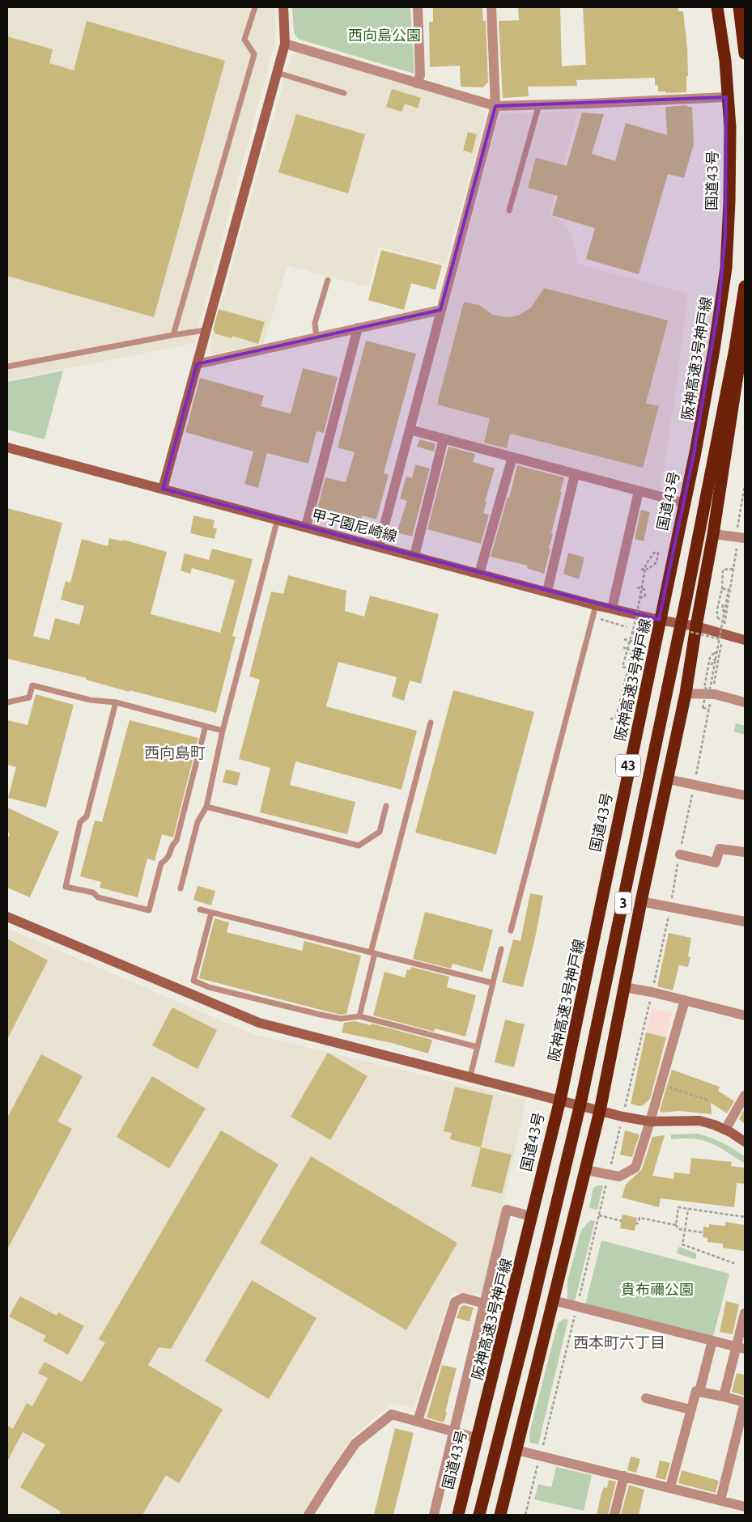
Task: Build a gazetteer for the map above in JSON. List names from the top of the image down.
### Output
{
  "streets": {
    "highway": [
      "国道43号",
      "阪神高速3号神戸線",
      "43",
      "3"
    ],
    "street": ["甲子園尼崎線"]
  },
  "crossings": [
    ["国道43号", "阪神高速3号神戸線"],
    ["国道43号", "甲子園尼崎線"]
  ],
  "districts": ["西向島町", "西本町六丁目"],
  "parks": ["西向島公園", "貴布禰公園"]
}
